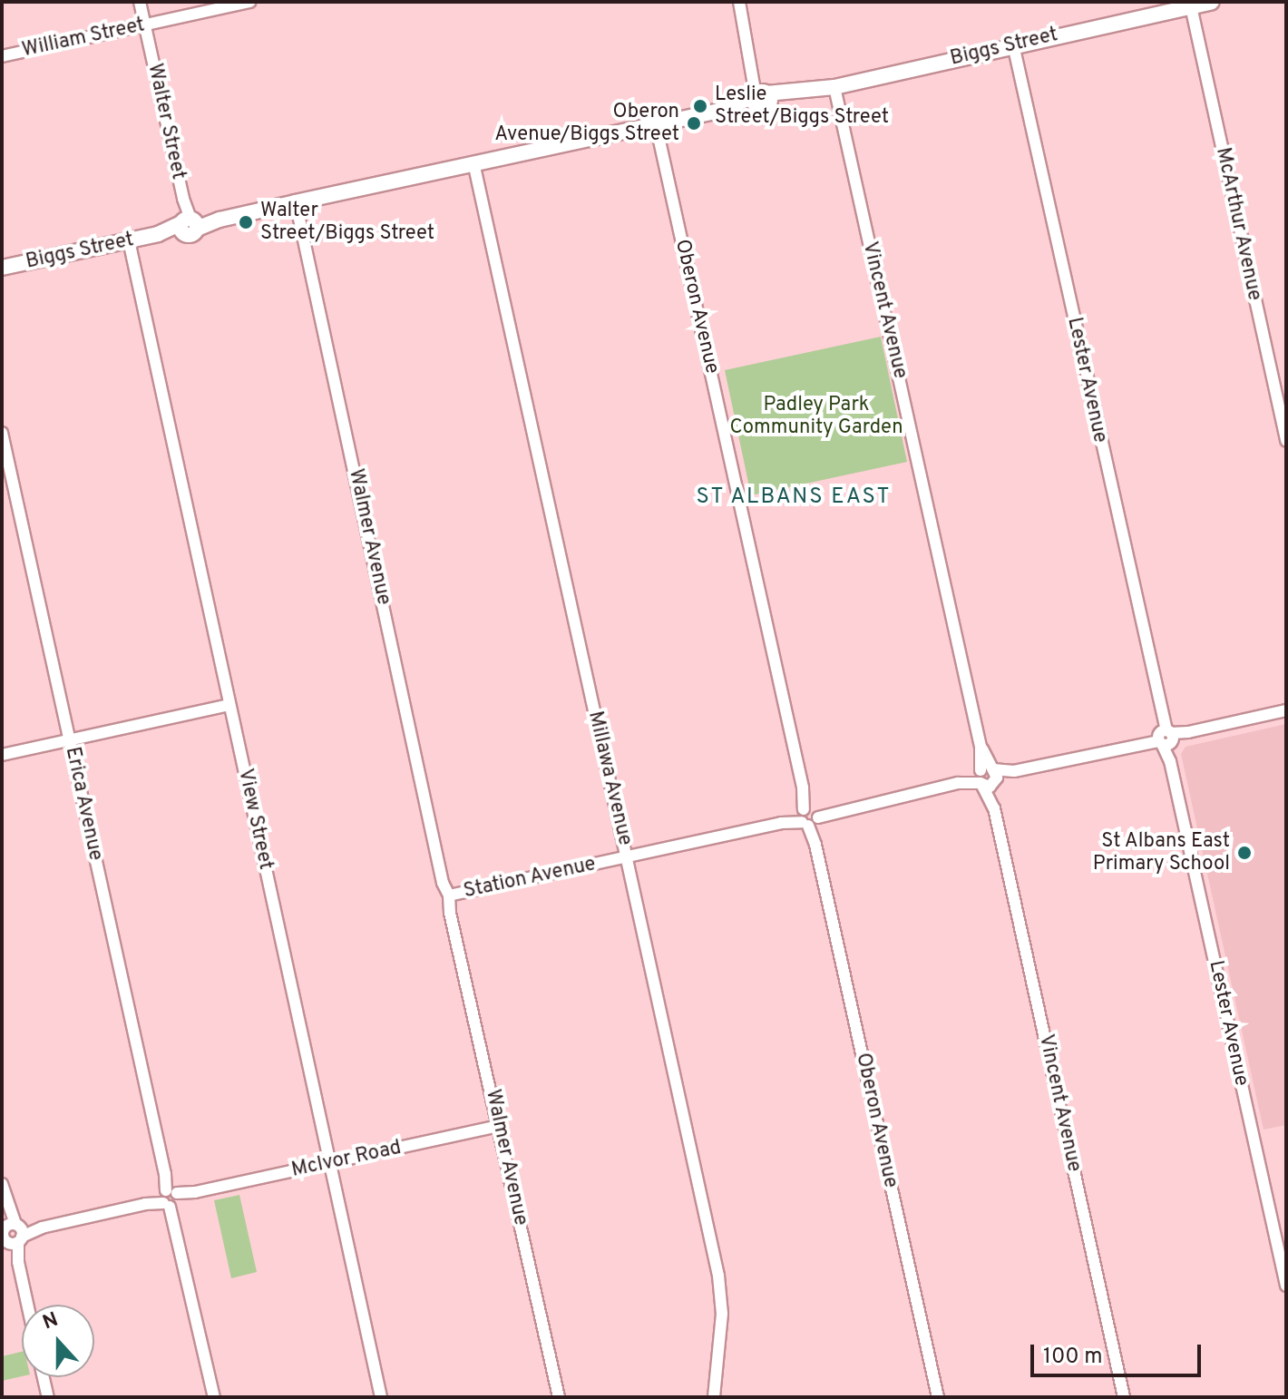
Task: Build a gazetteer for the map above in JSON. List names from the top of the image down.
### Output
{
  "streets": {
    "street": [
      "William Street",
      "Biggs Street",
      "Walter Street",
      "McArthur Avenue",
      "Oberon Avenue",
      "Vincent Avenue",
      "Lester Avenue",
      "Walmer Avenue",
      "Millawa Avenue",
      "Erica Avenue",
      "View Street",
      "Station Avenue",
      "McIvor Road"
    ]
  },
  "crossings": [
    ["William Street", "Walter Street"],
    ["Biggs Street", "Walter Street"],
    ["Biggs Street", "McArthur Avenue"],
    ["Biggs Street", "Oberon Avenue"],
    ["Biggs Street", "Vincent Avenue"],
    ["Biggs Street", "Lester Avenue"],
    ["Biggs Street", "Walmer Avenue"],
    ["Biggs Street", "Millawa Avenue"],
    ["Biggs Street", "View Street"],
    ["Oberon Avenue", "Station Avenue"],
    ["Vincent Avenue", "Station Avenue"],
    ["Lester Avenue", "Station Avenue"],
    ["Walmer Avenue", "Station Avenue"],
    ["Walmer Avenue", "McIvor Road"],
    ["Millawa Avenue", "Station Avenue"],
    ["Erica Avenue", "McIvor Road"],
    ["View Street", "McIvor Road"]
  ],
  "districts": ["ST ALBANS EAST"],
  "parks": ["Padley Park Community Garden"],
  "places": [
    "Leslie Street/Biggs Street",
    "Oberon Avenue/Biggs Street",
    "Walter Street/Biggs Street",
    "St Albans East Primary School"
  ],
  "scale_bar": "100 m",
  "north": "top"
}
